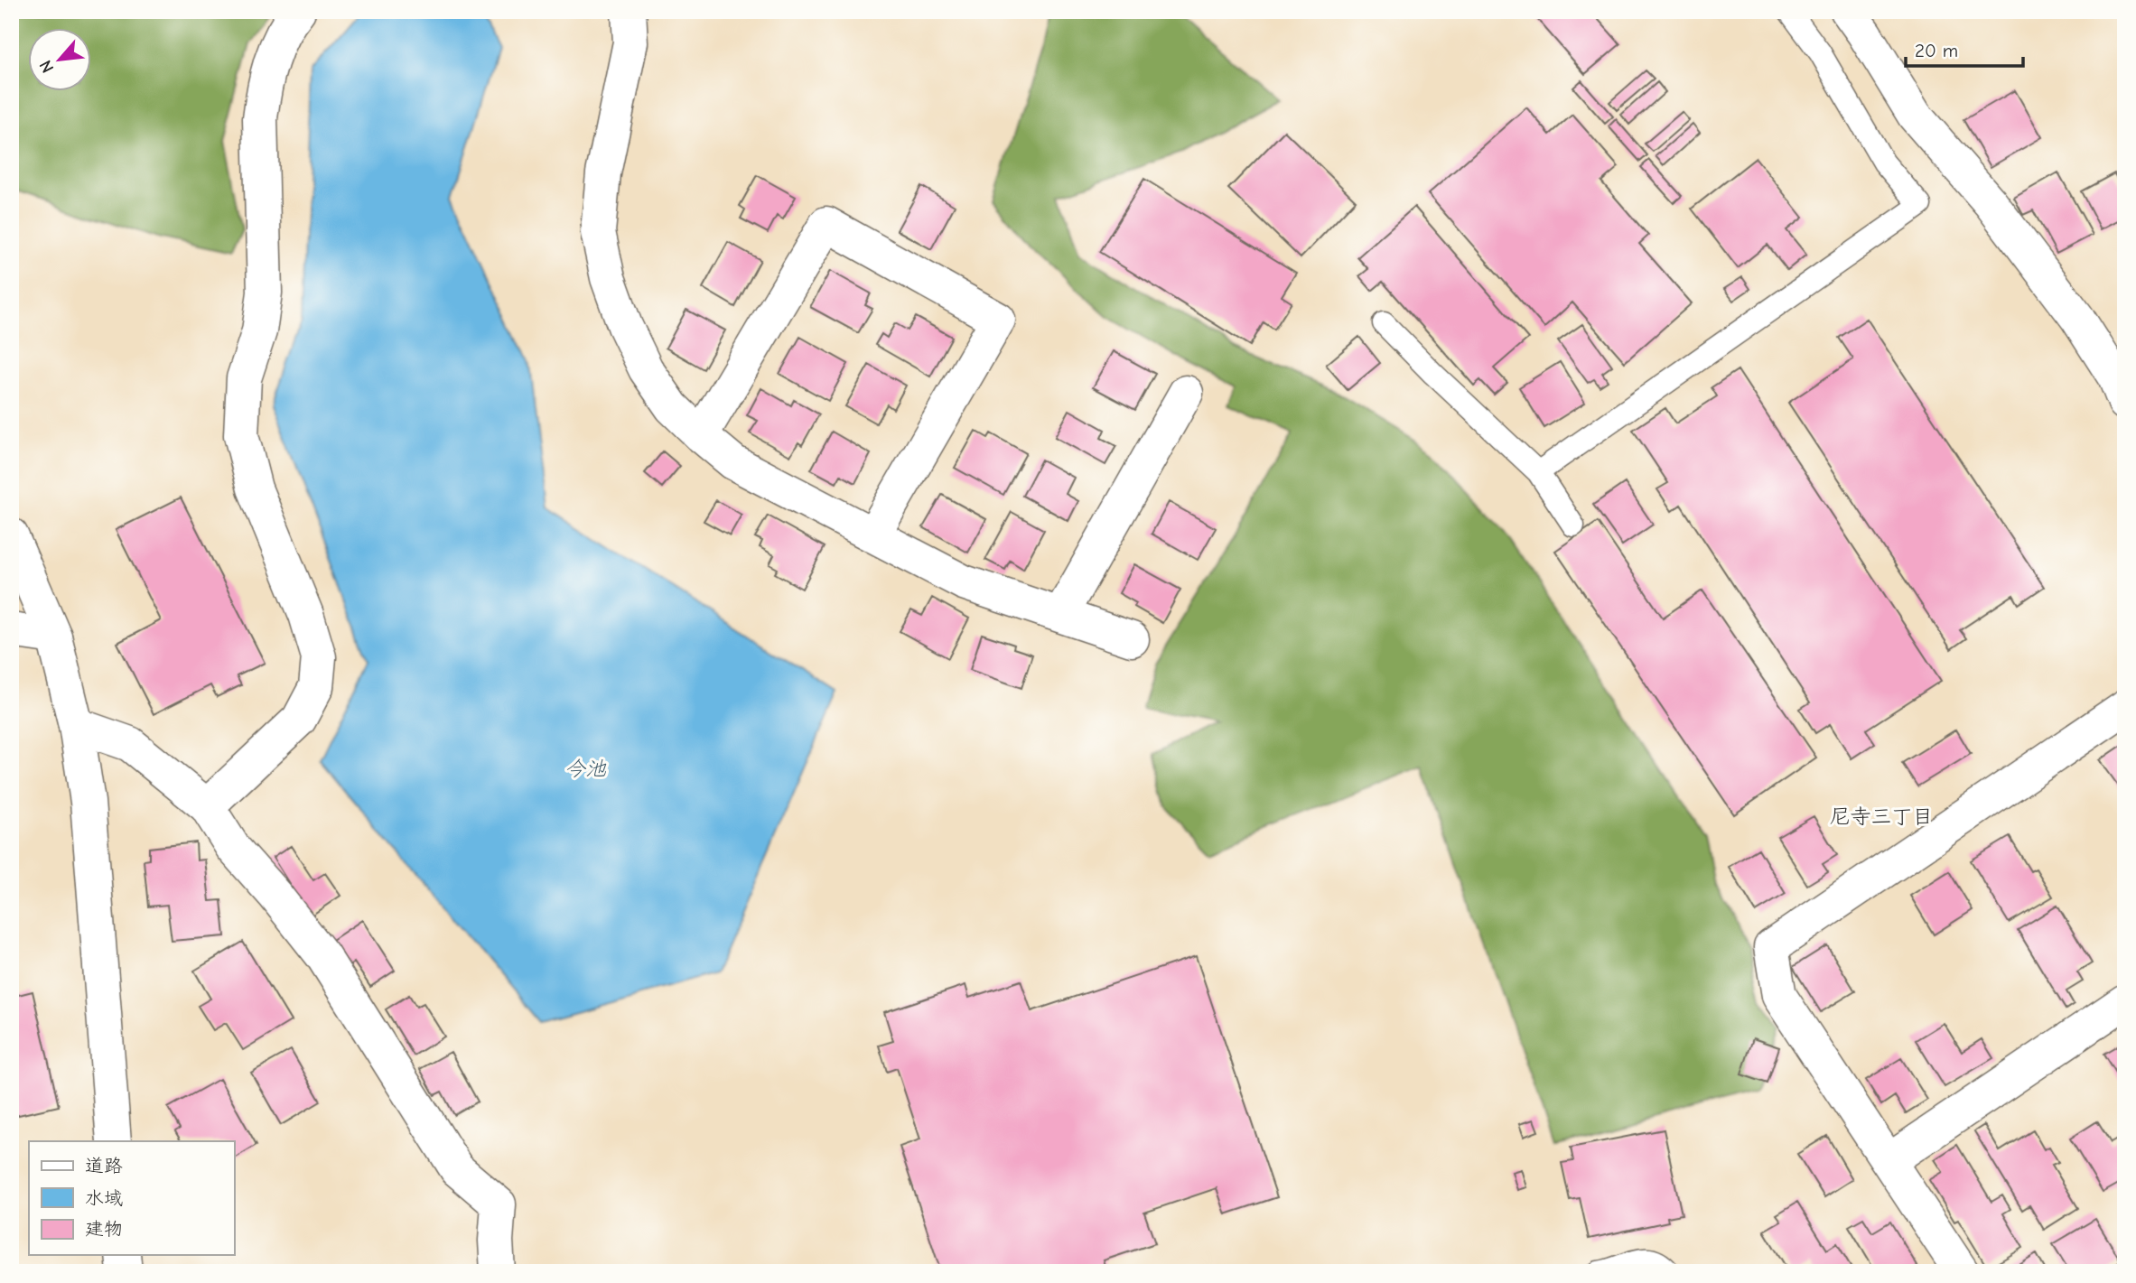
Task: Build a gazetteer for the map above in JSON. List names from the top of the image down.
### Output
{
  "districts": ["尼寺三丁目"],
  "water": ["今池"],
  "legend": ["道路", "水域", "建物"],
  "scale_bar": "20 m",
  "north": "bottom left"
}
